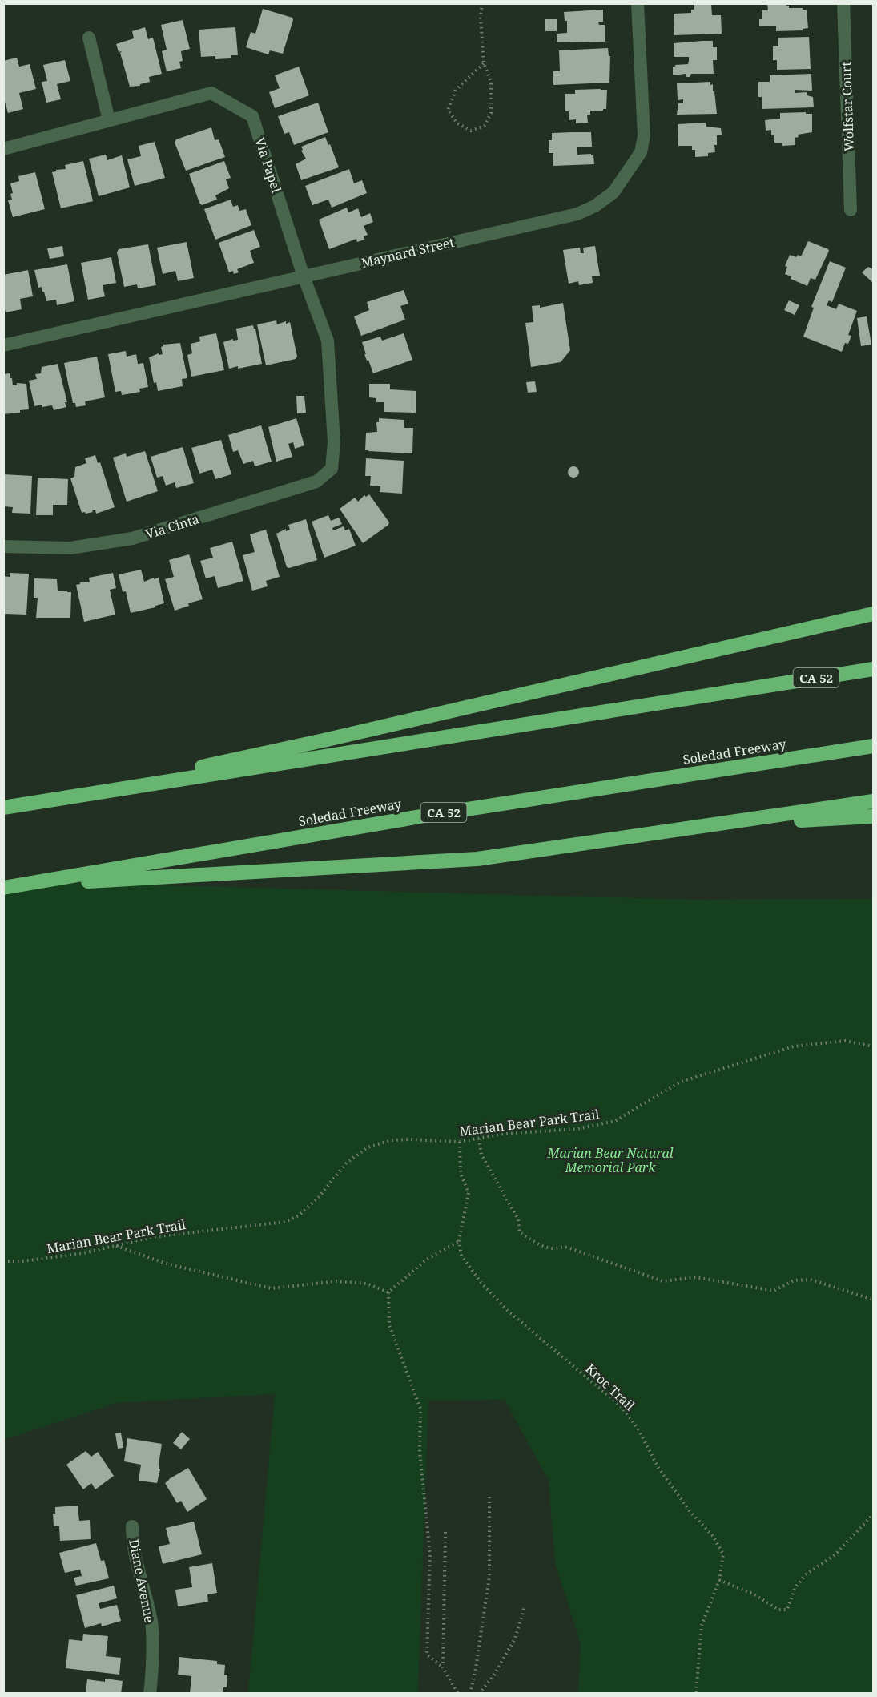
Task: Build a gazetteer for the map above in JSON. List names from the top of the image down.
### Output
{
  "streets": {
    "highway": ["CA 52", "Soledad Freeway"],
    "street": [
      "Wolfstar Court",
      "Via Papel",
      "Maynard Street",
      "Via Cinta",
      "Diane Avenue"
    ],
    "path": ["Marian Bear Park Trail", "Kroc Trail"]
  },
  "crossings": [
    ["Via Papel", "Maynard Street"],
    ["Via Papel", "Via Cinta"],
    ["Marian Bear Park Trail", "Kroc Trail"]
  ],
  "parks": ["Marian Bear Natural Memorial Park"]
}
